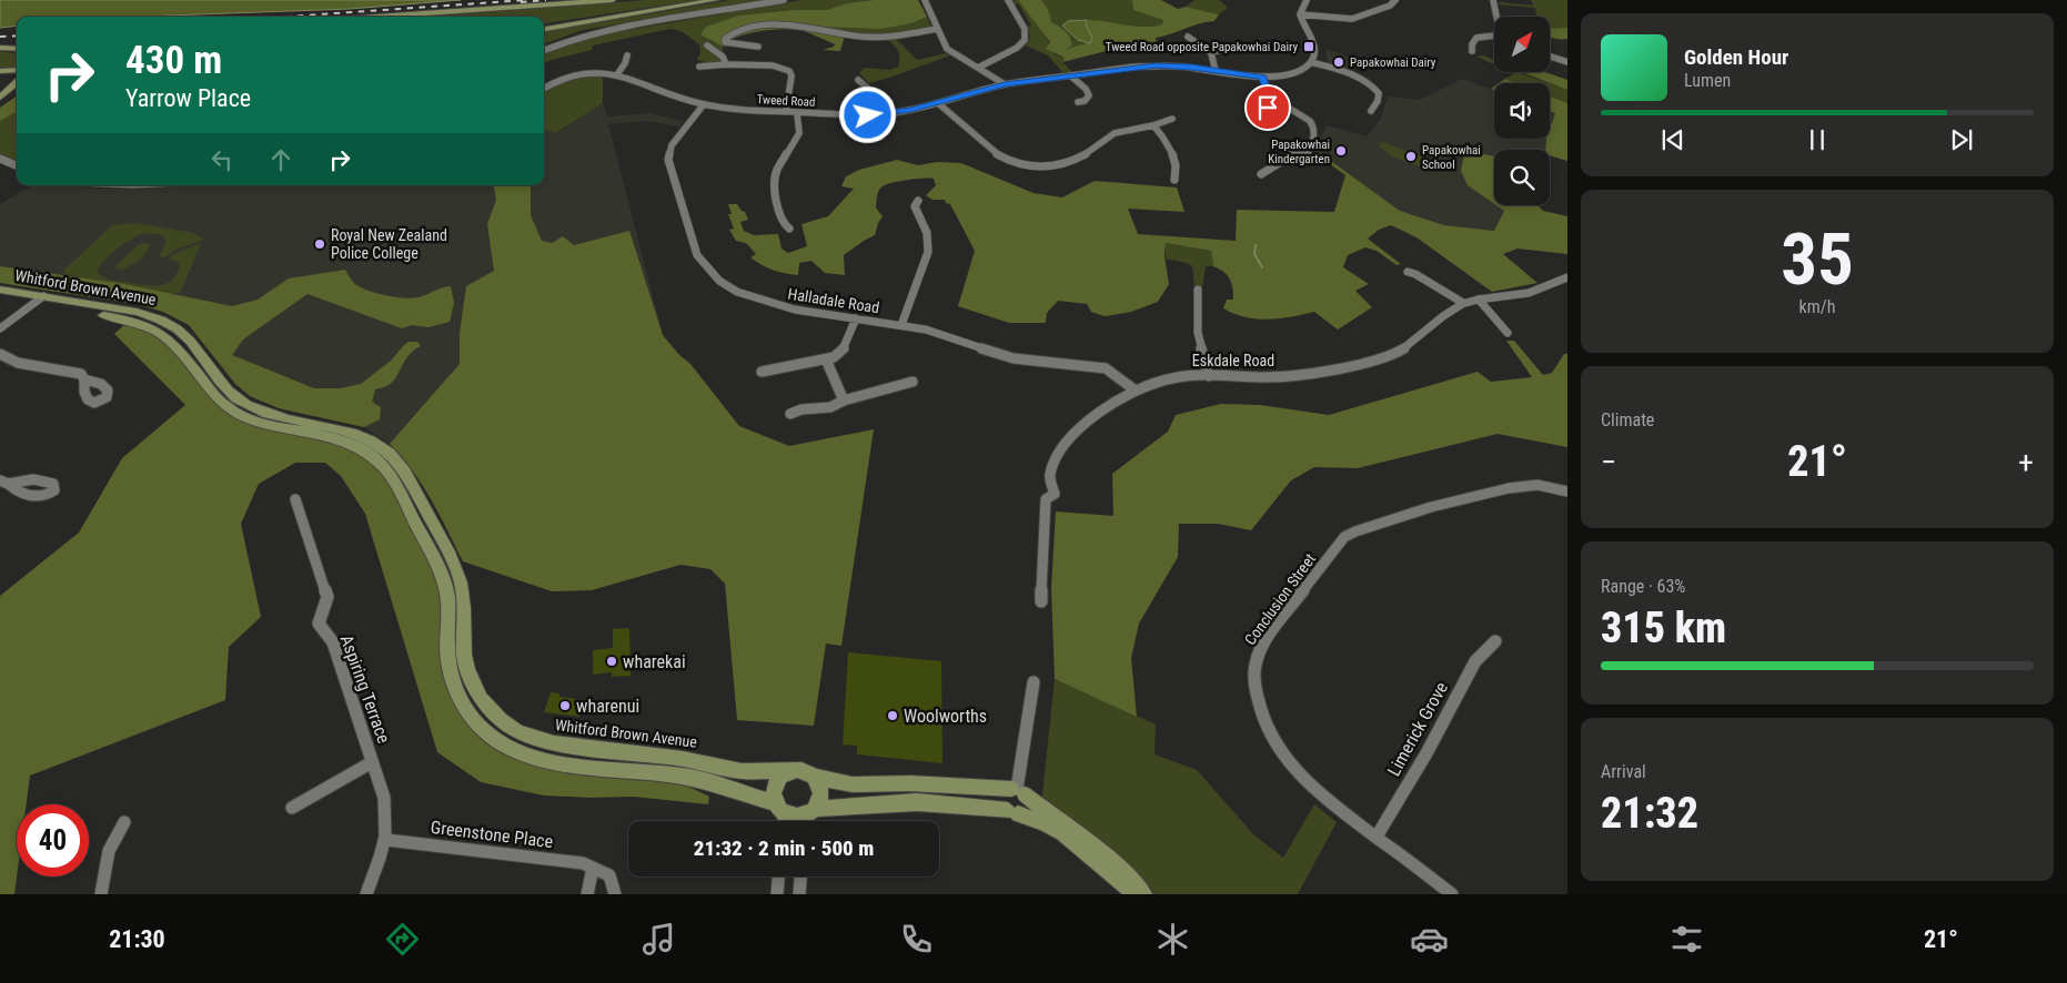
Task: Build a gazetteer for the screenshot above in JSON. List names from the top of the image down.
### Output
{
  "streets": {
    "main road": ["Whitford Brown Avenue"],
    "street": [
      "Tweed Road",
      "Halladale Road",
      "Eskdale Road",
      "Conclusion Street",
      "Aspiring Terrace",
      "Limerick Grove",
      "Greenstone Place"
    ]
  },
  "crossings": [
    ["Tweed Road", "Halladale Road"],
    ["Halladale Road", "Eskdale Road"],
    ["Conclusion Street", "Limerick Grove"],
    ["Aspiring Terrace", "Greenstone Place"]
  ],
  "places": {
    "transit": ["Tweed Road opposite Papakowhai Dairy"],
    "other": [
      "Papakowhai Dairy",
      "Papakowhai Kindergarten",
      "Papakowhai School",
      "Royal New Zealand Police College",
      "wharekai",
      "wharenui",
      "Woolworths"
    ]
  },
  "north": "top right",
  "page": {
    "turn": ["430 m", "Yarrow Place"],
    "song": ["Golden Hour", "Lumen"],
    "tile": [
      ["35", "km/h"],
      "Climate",
      ["Range · 63%", "315 km"],
      ["Arrival", "21:32"]
    ],
    "heat": ["−", "21°", "+"],
    "limit": "40",
    "trip": "21:32 · 2 min · 500 m",
    "tabs": ["21:30", "21°"]
  }
}
